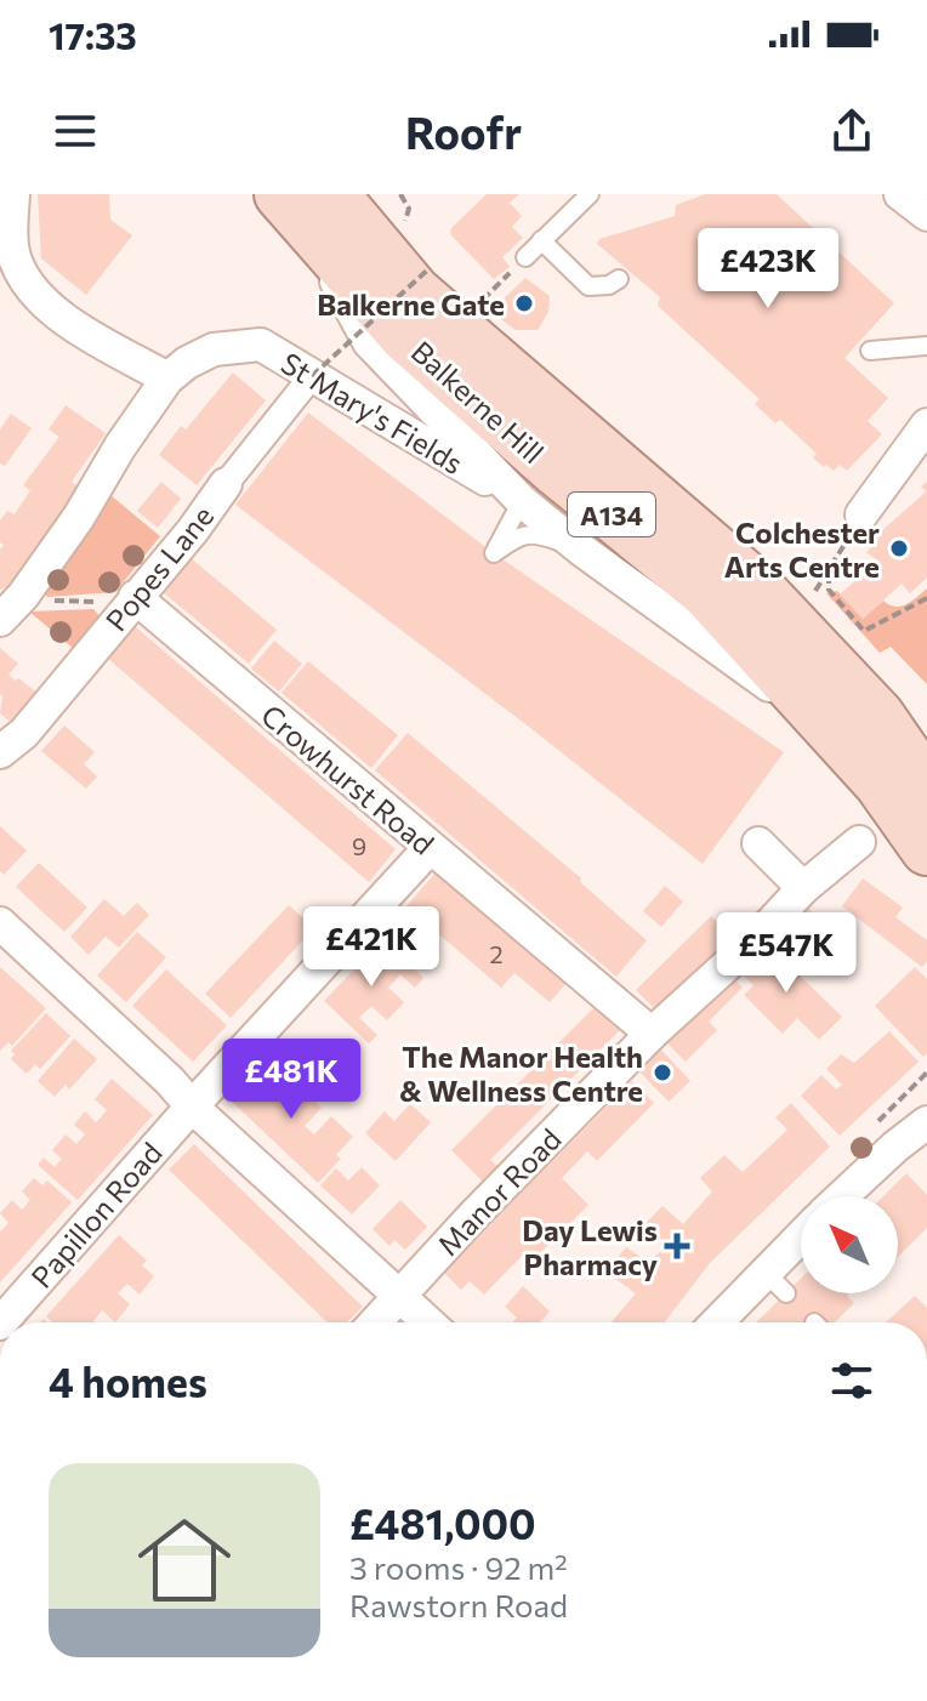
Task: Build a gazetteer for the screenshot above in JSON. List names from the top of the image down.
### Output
{
  "streets": {
    "main road": ["Balkerne Hill", "A134"],
    "street": [
      "St Mary's Fields",
      "Popes Lane",
      "Crowhurst Road",
      "Manor Road",
      "Papillon Road"
    ]
  },
  "crossings": [
    ["St Mary's Fields", "Popes Lane"],
    ["Popes Lane", "Crowhurst Road"],
    ["Crowhurst Road", "Manor Road"],
    ["Crowhurst Road", "Papillon Road"]
  ],
  "places": {
    "other": ["Balkerne Gate", "Colchester Arts Centre", "The Manor Health & Wellness Centre"],
    "health": ["Day Lewis Pharmacy"]
  },
  "house_numbers": ["9", "2"],
  "north": "top left",
  "page": {
    "status": "17:33",
    "header": "Roofr",
    "price": [
      "£423K",
      "£421K",
      "£547K",
      "£481K"
    ],
    "heading": "4 homes",
    "list": [
      {
        "name": "£481,000",
        "note": "3 rooms · 92 m² · Rawstorn Road"
      }
    ]
  }
}
